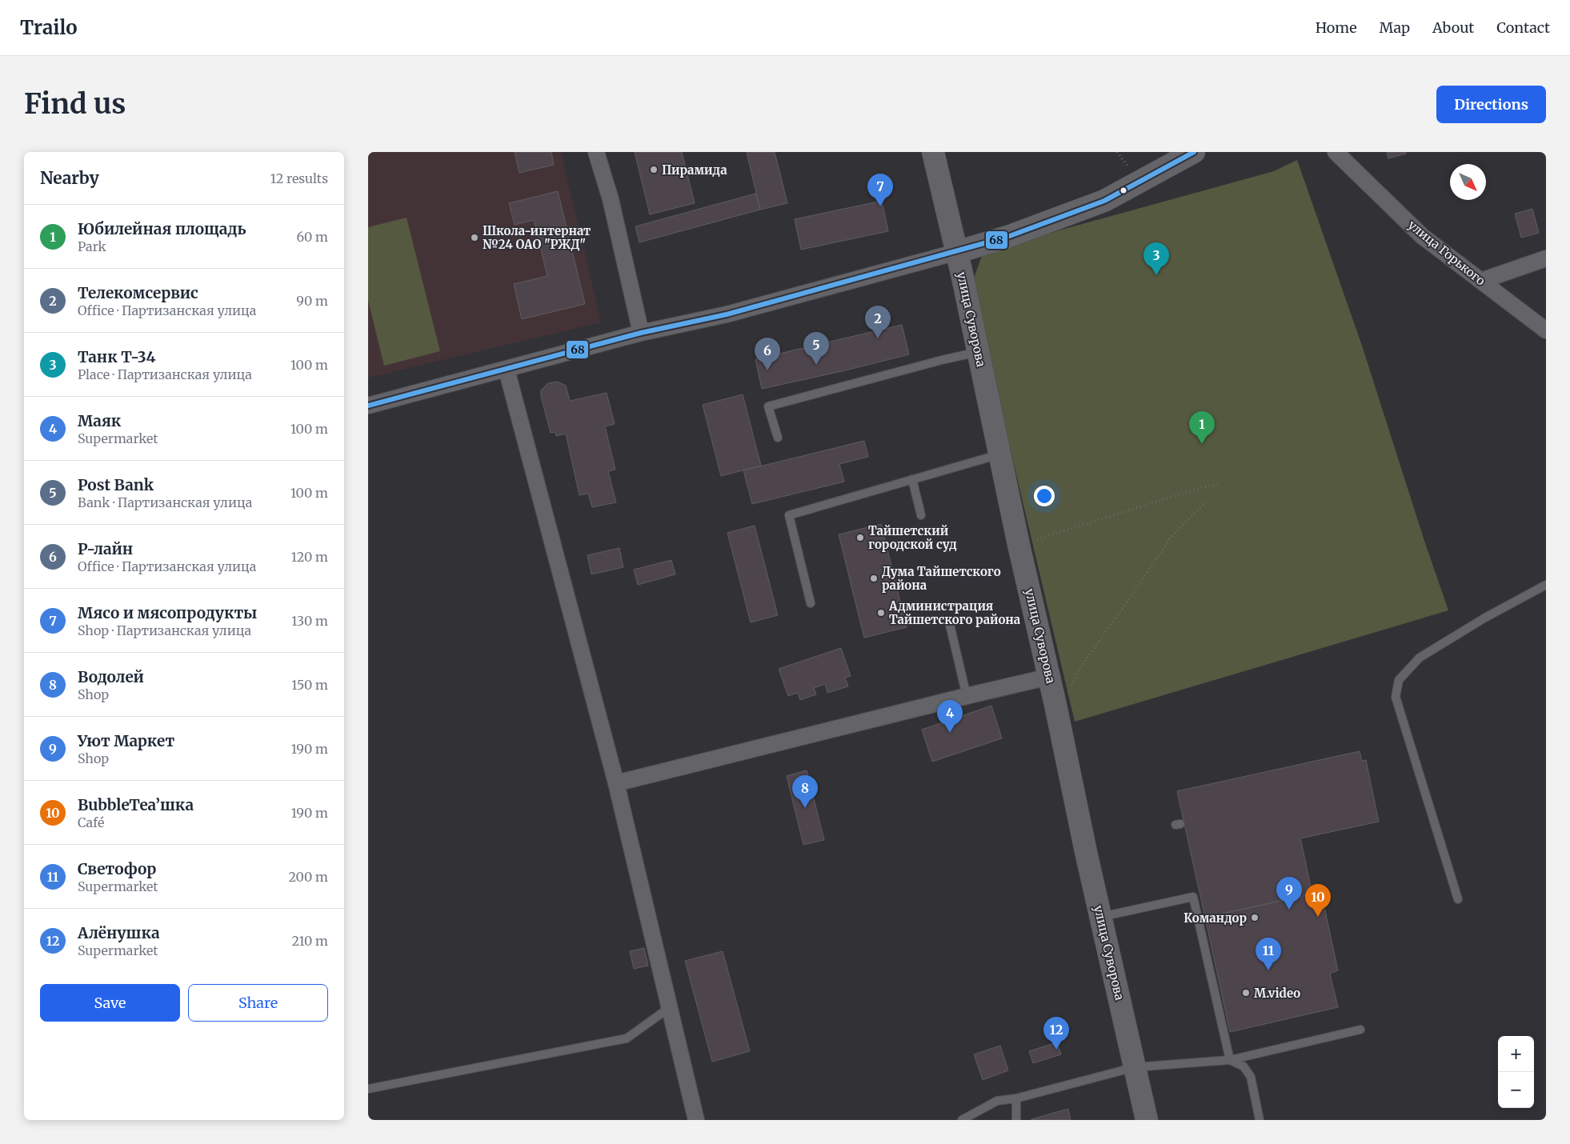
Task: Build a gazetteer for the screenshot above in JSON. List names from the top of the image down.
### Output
{
  "streets": {
    "street": ["улица Горького", "улица Суворова"]
  },
  "places": [
    "Пирамида",
    "Школа-интернат №24 ОАО \"РЖД\"",
    "Тайшетский городской суд",
    "Дума Тайшетского района",
    "Администрация Тайшетского района",
    "Командор",
    "M.video"
  ],
  "lines": ["transit line 68"],
  "north": "bottom right",
  "page": {
    "header": "Trailo",
    "nav": [
      "Home",
      "Map",
      "About",
      "Contact"
    ],
    "buttons": [
      "Directions",
      ["Save", "Share"]
    ],
    "title": "Find us",
    "heading": ["Nearby", "12 results"],
    "pins": [
      "7",
      "3",
      "2",
      "5",
      "6",
      "1",
      "4",
      "8",
      "9",
      "10",
      "11",
      "12"
    ],
    "list": [
      {
        "mark": "1",
        "name": "Юбилейная площадь",
        "note": "Park",
        "value": "60 m"
      },
      {
        "mark": "2",
        "name": "Телекомсервис",
        "note": "Office · Партизанская улица",
        "value": "90 m"
      },
      {
        "mark": "3",
        "name": "Танк Т-34",
        "note": "Place · Партизанская улица",
        "value": "100 m"
      },
      {
        "mark": "4",
        "name": "Маяк",
        "note": "Supermarket",
        "value": "100 m"
      },
      {
        "mark": "5",
        "name": "Post Bank",
        "note": "Bank · Партизанская улица",
        "value": "100 m"
      },
      {
        "mark": "6",
        "name": "Р-лайн",
        "note": "Office · Партизанская улица",
        "value": "120 m"
      },
      {
        "mark": "7",
        "name": "Мясо и мясопродукты",
        "note": "Shop · Партизанская улица",
        "value": "130 m"
      },
      {
        "mark": "8",
        "name": "Водолей",
        "note": "Shop",
        "value": "150 m"
      },
      {
        "mark": "9",
        "name": "Уют Маркет",
        "note": "Shop",
        "value": "190 m"
      },
      {
        "mark": "10",
        "name": "BubbleTea’шка",
        "note": "Café",
        "value": "190 m"
      },
      {
        "mark": "11",
        "name": "Светофор",
        "note": "Supermarket",
        "value": "200 m"
      },
      {
        "mark": "12",
        "name": "Алёнушка",
        "note": "Supermarket",
        "value": "210 m"
      }
    ],
    "map_buttons": ["+", "−"]
  }
}
